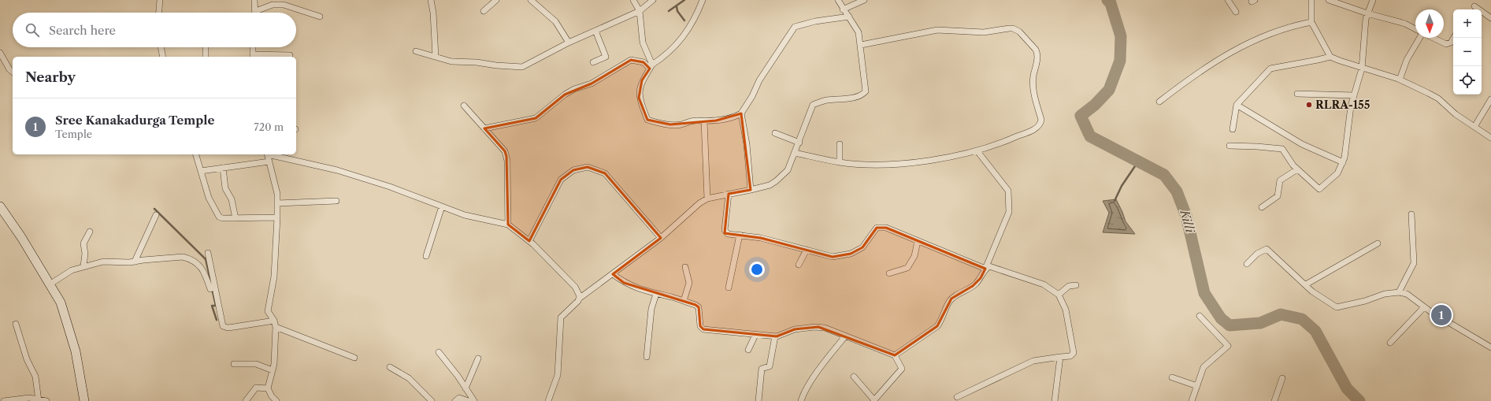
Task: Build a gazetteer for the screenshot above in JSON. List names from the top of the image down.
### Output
{
  "water": ["Killi"],
  "places": ["RLRA-155"],
  "north": "bottom",
  "page": {
    "map_buttons": ["+", "−"],
    "search": "Search here",
    "heading": "Nearby",
    "list": [
      {
        "mark": "1",
        "name": "Sree Kanakadurga Temple",
        "note": "Temple",
        "value": "720 m"
      }
    ],
    "pins": "1"
  }
}
